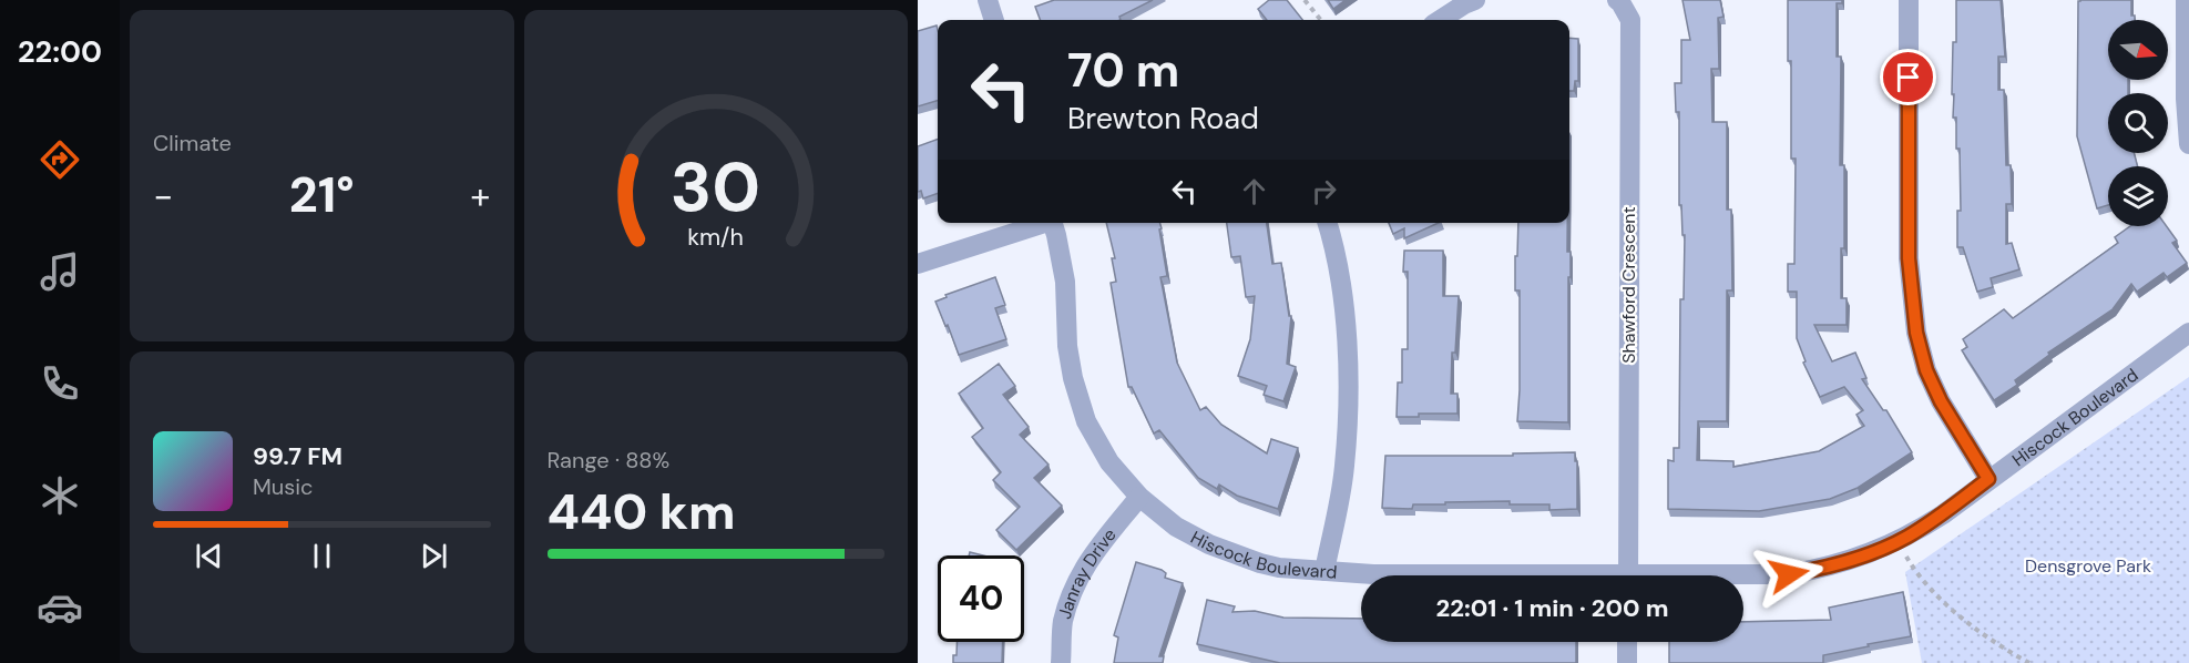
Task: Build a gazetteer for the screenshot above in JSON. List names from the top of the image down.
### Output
{
  "streets": {
    "street": ["Shawford Crescent", "Hiscock Boulevard", "Janray Drive"]
  },
  "crossings": [
    ["Hiscock Boulevard", "Janray Drive"]
  ],
  "parks": ["Densgrove Park"],
  "north": "right",
  "page": {
    "tabs": "22:00",
    "tile": [
      "Climate",
      ["Range · 88%", "440 km"]
    ],
    "turn": ["70 m", "Brewton Road"],
    "heat": ["−", "21°", "+"],
    "song": ["99.7 FM", "Music"],
    "limit": "40",
    "trip": "22:01 · 1 min · 200 m",
    "gauge": ["30", "km/h"]
  }
}
